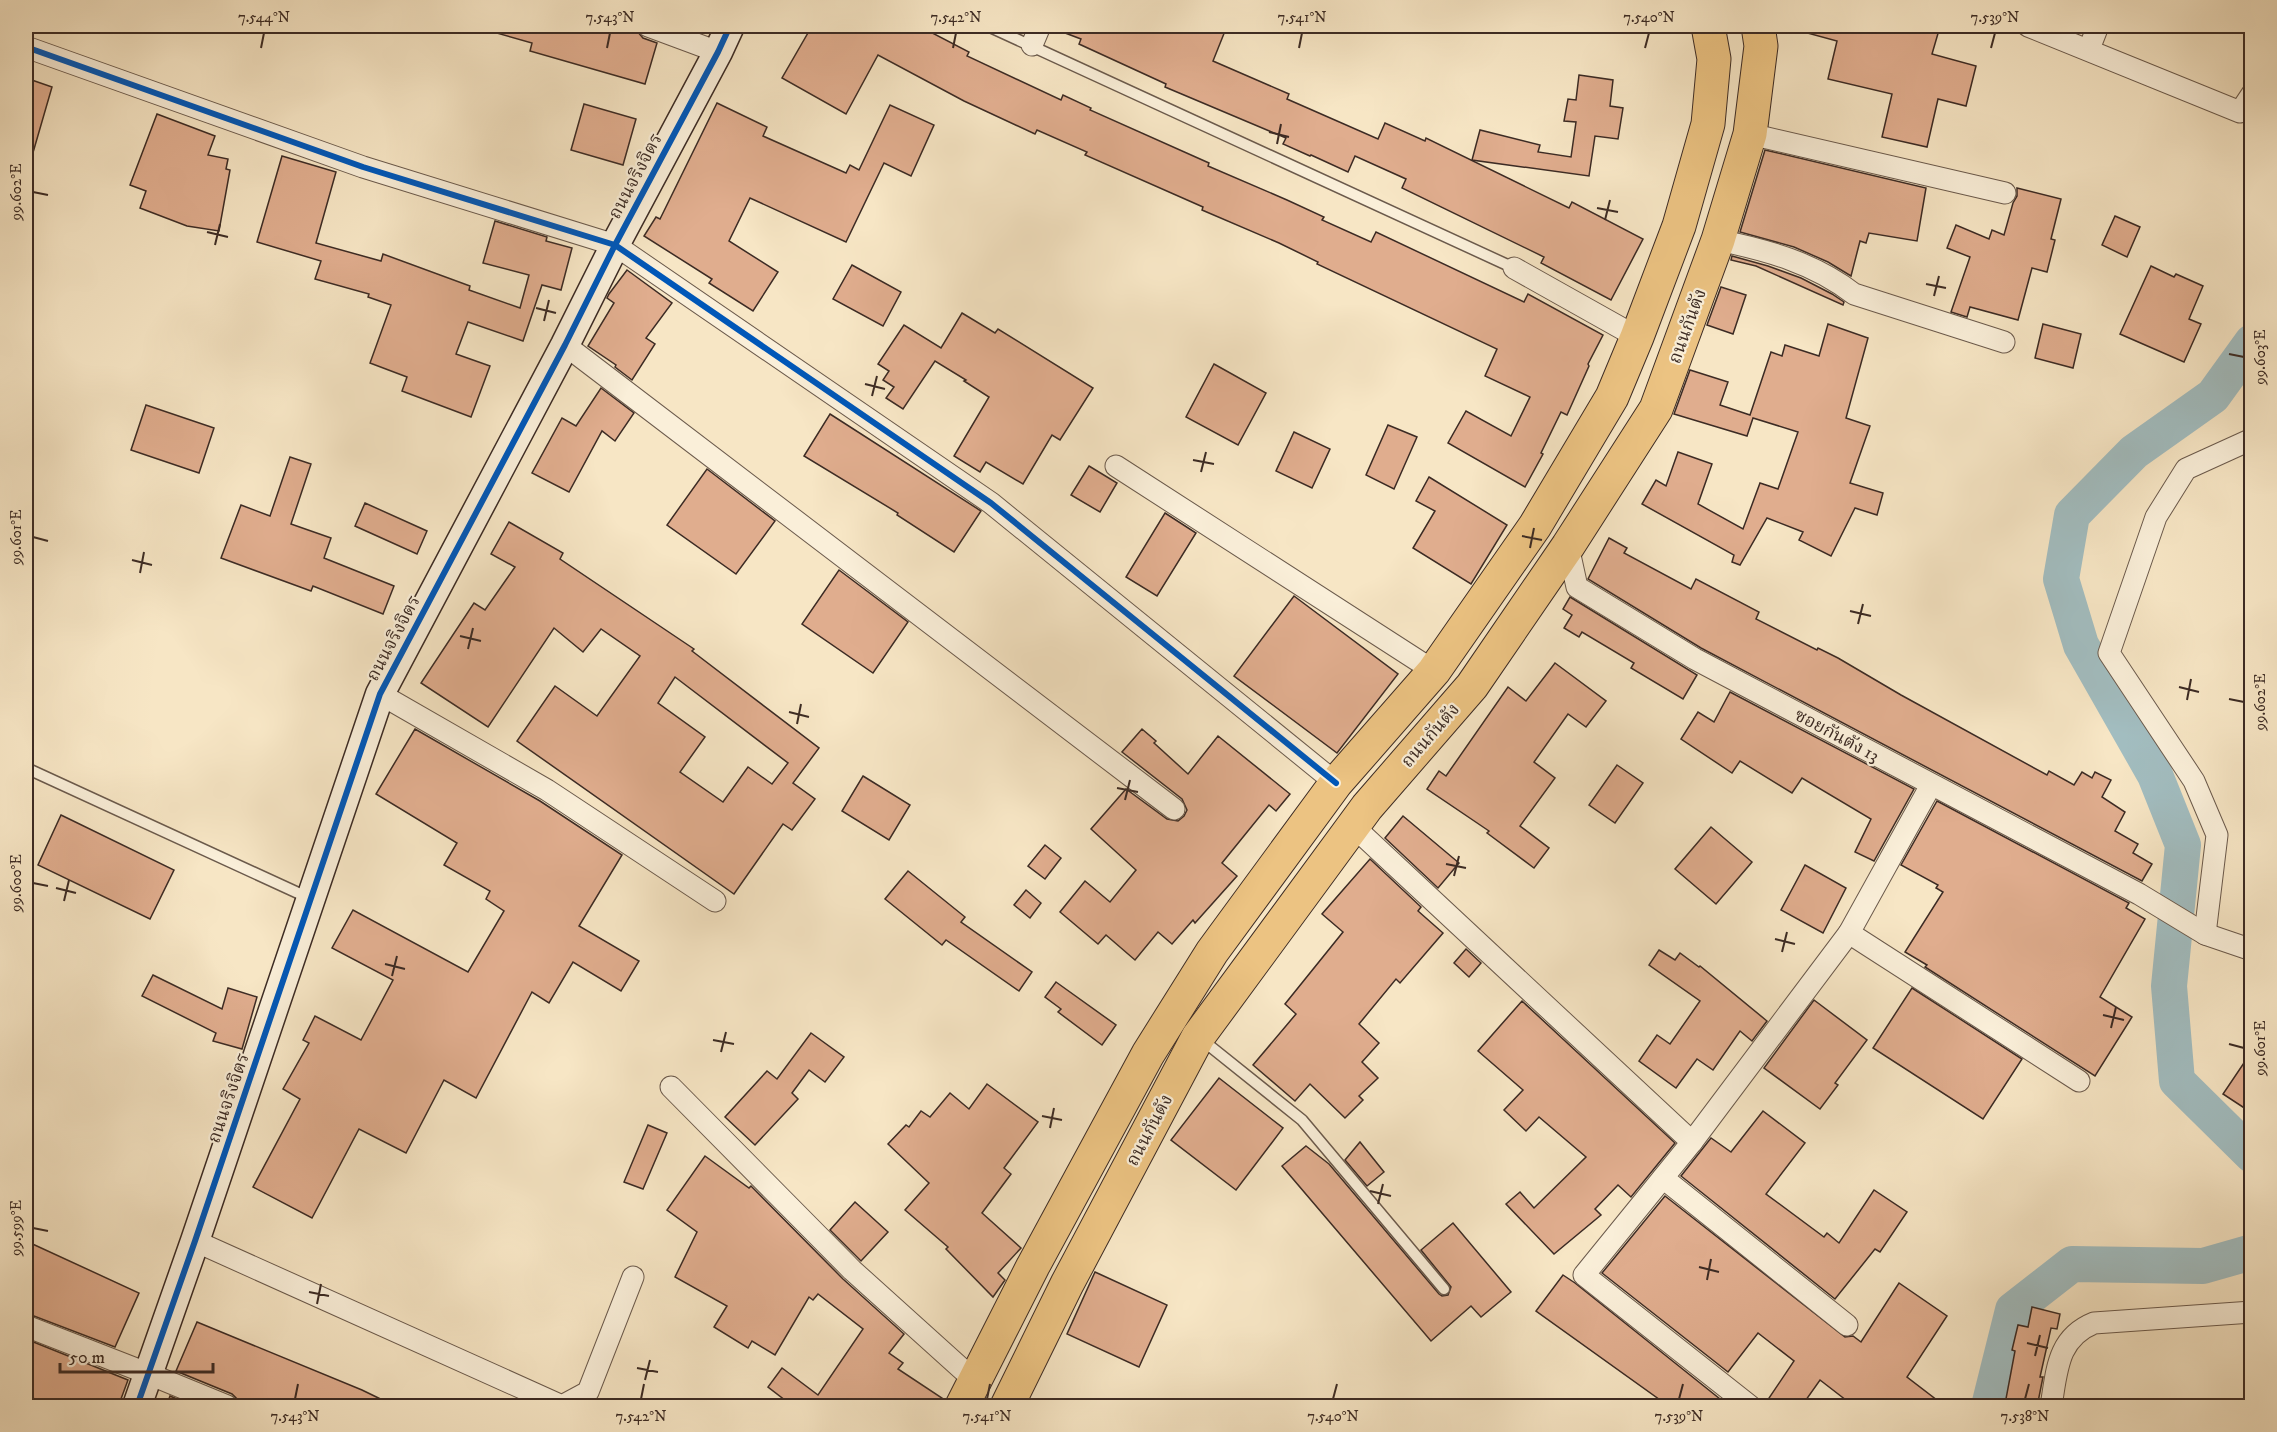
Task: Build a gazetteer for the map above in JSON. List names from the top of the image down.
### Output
{
  "streets": {
    "main road": ["ถนนกันตัง"],
    "street": ["ถนนจริงจิตร", "ซอยกันตัง 13"]
  },
  "crossings": [
    ["ถนนกันตัง", "ซอยกันตัง 13"]
  ],
  "scale_bar": "50 m",
  "coordinates": [
    "7.544°N",
    "7.543°N",
    "7.542°N",
    "7.541°N",
    "7.540°N",
    "7.539°N",
    "99.602°E",
    "99.603°E",
    "99.601°E",
    "99.600°E",
    "99.599°E",
    "7.538°N"
  ]
}
